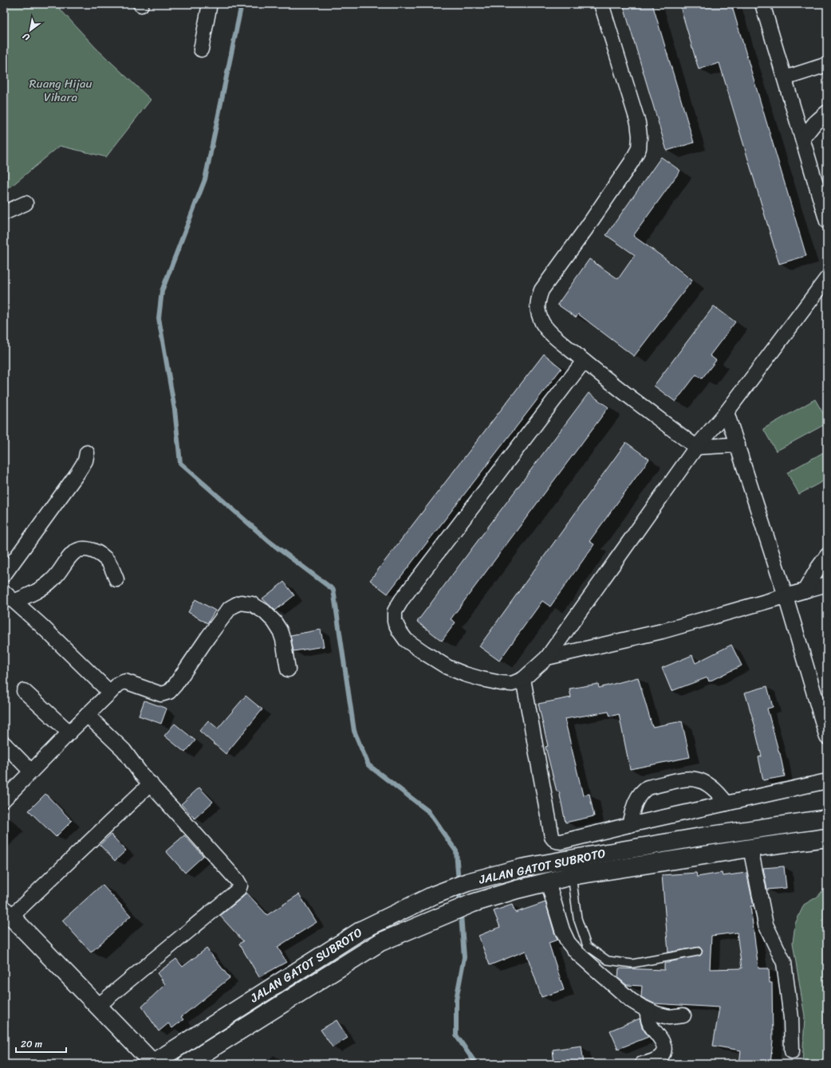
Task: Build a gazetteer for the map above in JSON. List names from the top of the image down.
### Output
{
  "streets": {
    "main road": ["JALAN GATOT SUBROTO"]
  },
  "parks": ["Ruang Hijau Vihara"],
  "scale_bar": "20 m",
  "north": "bottom left"
}
